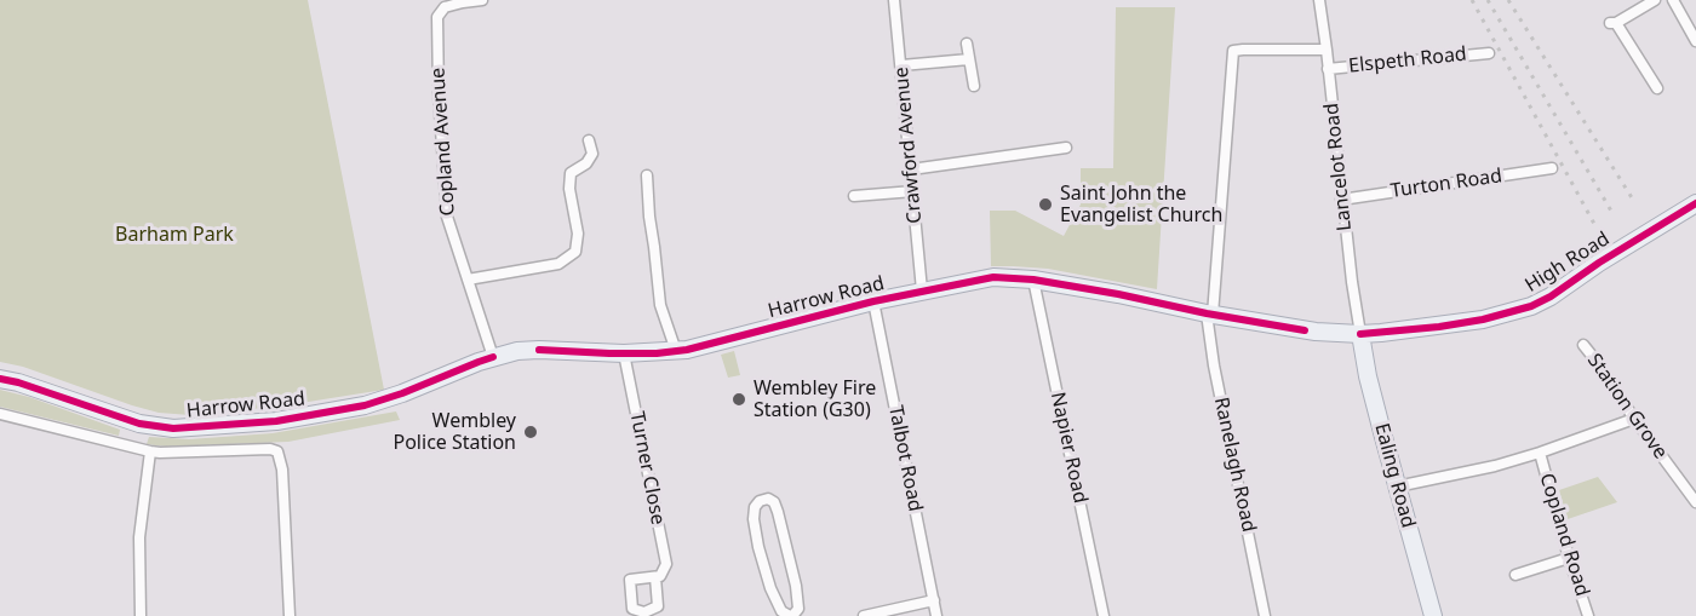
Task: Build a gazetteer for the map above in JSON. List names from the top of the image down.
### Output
{
  "streets": {
    "main road": ["High Road", "Harrow Road", "Ealing Road"],
    "street": [
      "Elspeth Road",
      "Copland Avenue",
      "Crawford Avenue",
      "Lancelot Road",
      "Turton Road",
      "Station Grove",
      "Napier Road",
      "Talbot Road",
      "Ranelagh Road",
      "Turner Close",
      "Copland Road"
    ]
  },
  "crossings": [
    ["Elspeth Road", "Lancelot Road"],
    ["Copland Avenue", "Harrow Road"],
    ["Crawford Avenue", "Harrow Road"],
    ["Lancelot Road", "Turton Road"],
    ["Lancelot Road", "High Road"],
    ["Lancelot Road", "Ranelagh Road"],
    ["Lancelot Road", "Ealing Road"],
    ["High Road", "Harrow Road"],
    ["High Road", "Napier Road"],
    ["High Road", "Ranelagh Road"],
    ["High Road", "Ealing Road"],
    ["Harrow Road", "Napier Road"],
    ["Harrow Road", "Talbot Road"],
    ["Harrow Road", "Turner Close"]
  ],
  "parks": ["Barham Park"],
  "places": ["Saint John the Evangelist Church", "Wembley Fire Station (G30)", "Wembley Police Station"]
}
